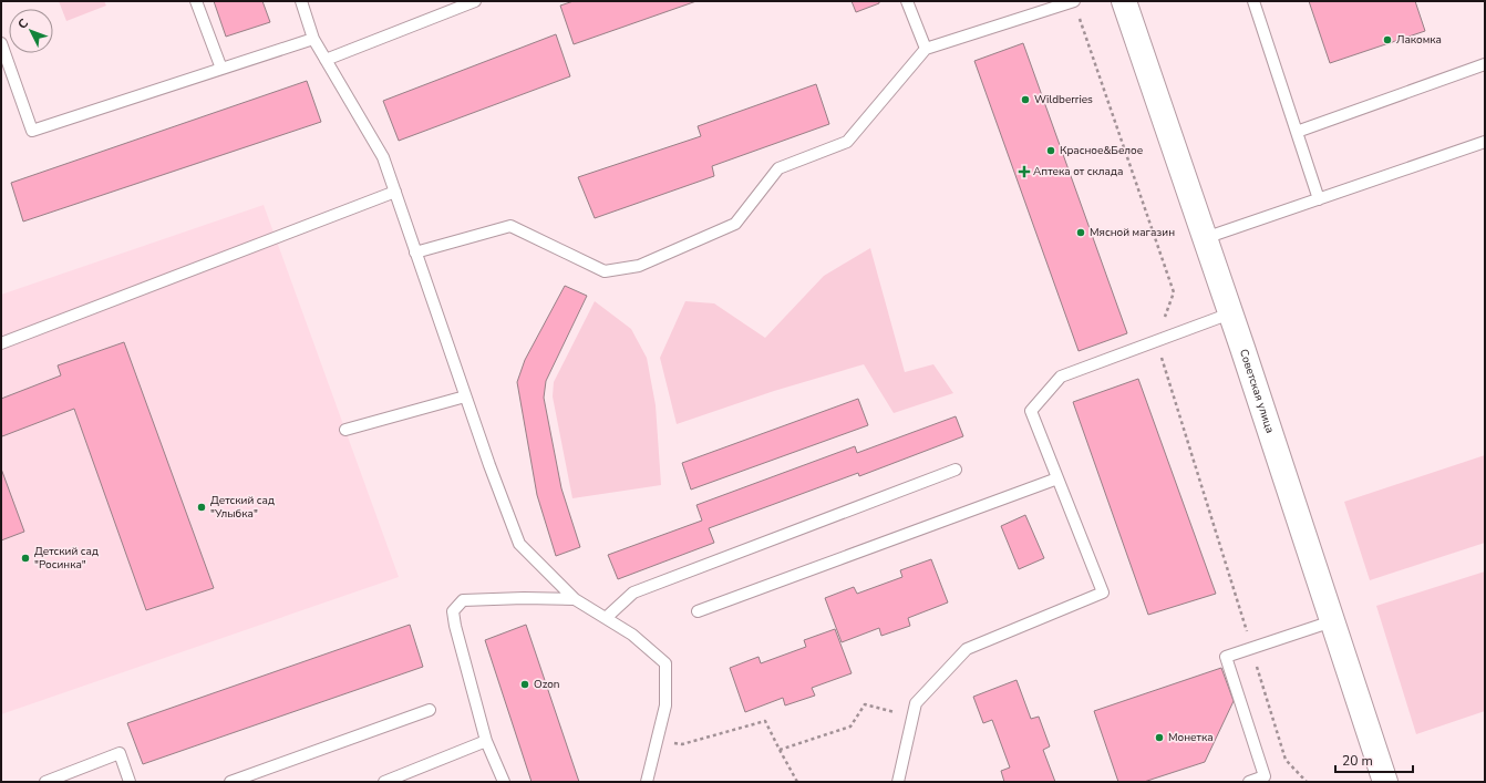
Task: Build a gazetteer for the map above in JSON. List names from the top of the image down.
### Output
{
  "streets": {
    "main road": ["Советская улица"]
  },
  "places": {
    "other": [
      "Лакомка",
      "Wildberries",
      "Красное&Белое",
      "Мясной магазин",
      "Детский сад \"Улыбка\"",
      "Детский сад \"Росинка\"",
      "Ozon",
      "Монетка"
    ],
    "health": ["Аптека от склада"]
  },
  "scale_bar": "20 m",
  "north": "top left"
}
